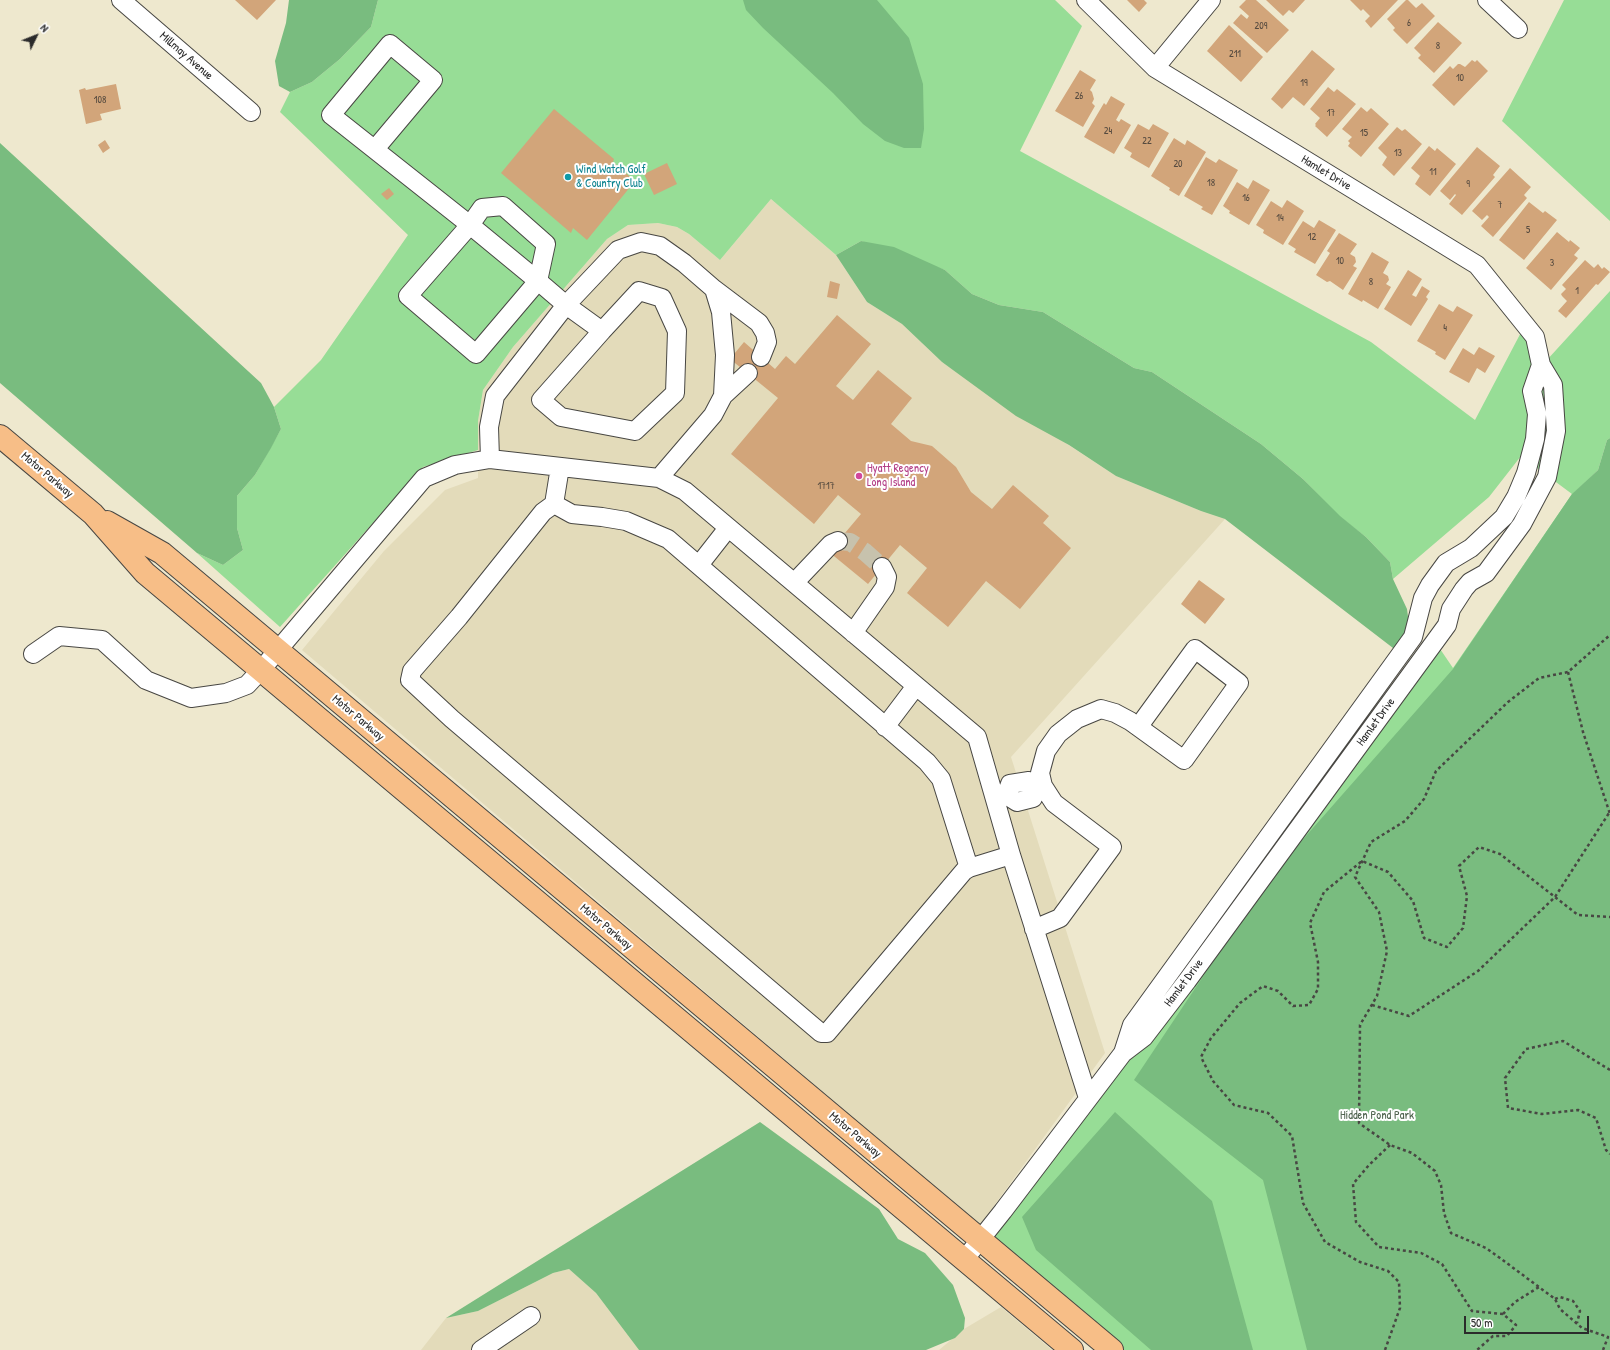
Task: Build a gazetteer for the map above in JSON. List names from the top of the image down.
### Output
{
  "streets": {
    "main road": ["Motor Parkway"],
    "street": ["Millmay Avenue", "Hamlet Drive"]
  },
  "crossings": [
    ["Hamlet Drive", "Motor Parkway"]
  ],
  "parks": ["Hidden Pond Park"],
  "places": ["Wind Watch Golf & Country Club", "Hyatt Regency Long Island"],
  "house_numbers": [
    "6",
    "209",
    "8",
    "211",
    "10",
    "19",
    "26",
    "108",
    "17",
    "24",
    "15",
    "22",
    "13",
    "20",
    "11",
    "18",
    "9",
    "16",
    "7",
    "14",
    "5",
    "12",
    "10",
    "3",
    "8",
    "1",
    "4",
    "1717"
  ],
  "scale_bar": "50 m",
  "north": "top right"
}
